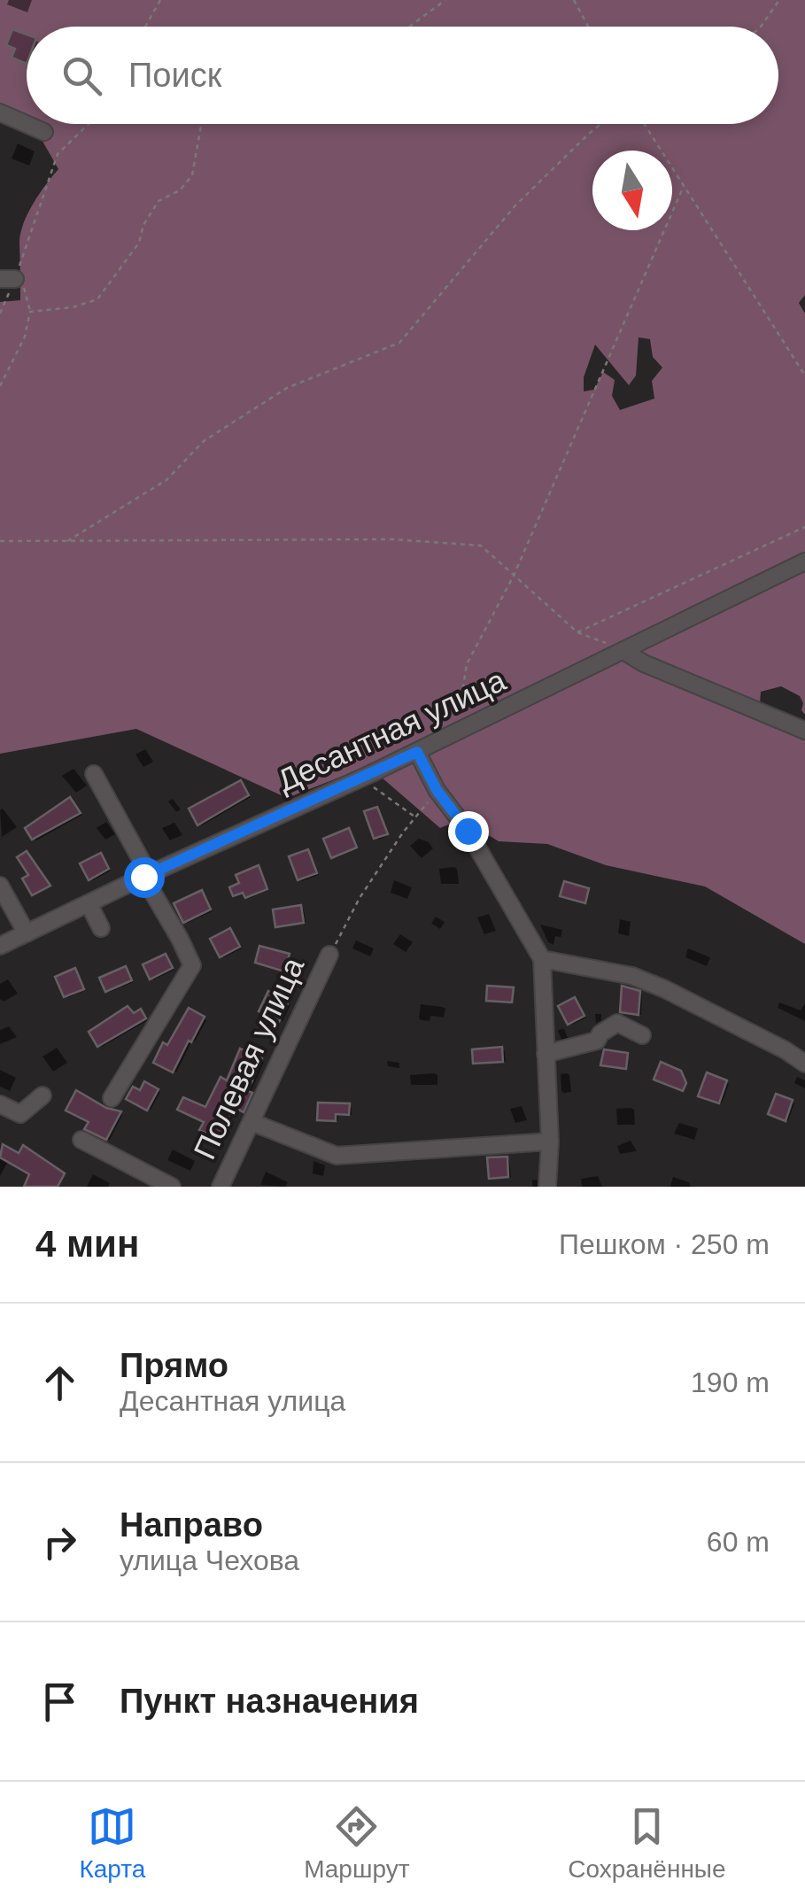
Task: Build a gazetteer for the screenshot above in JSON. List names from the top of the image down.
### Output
{
  "streets": {
    "street": ["Десантная улица", "Полевая улица"]
  },
  "north": "bottom",
  "page": {
    "search": "Поиск",
    "heading": ["4 мин", "Пешком · 250 m"],
    "list": [
      ["Прямо", "Десантная улица", "190 m"],
      ["Направо", "улица Чехова", "60 m"],
      "Пункт назначения"
    ],
    "nav": ["Карта", "Маршрут", "Сохранённые"]
  }
}
